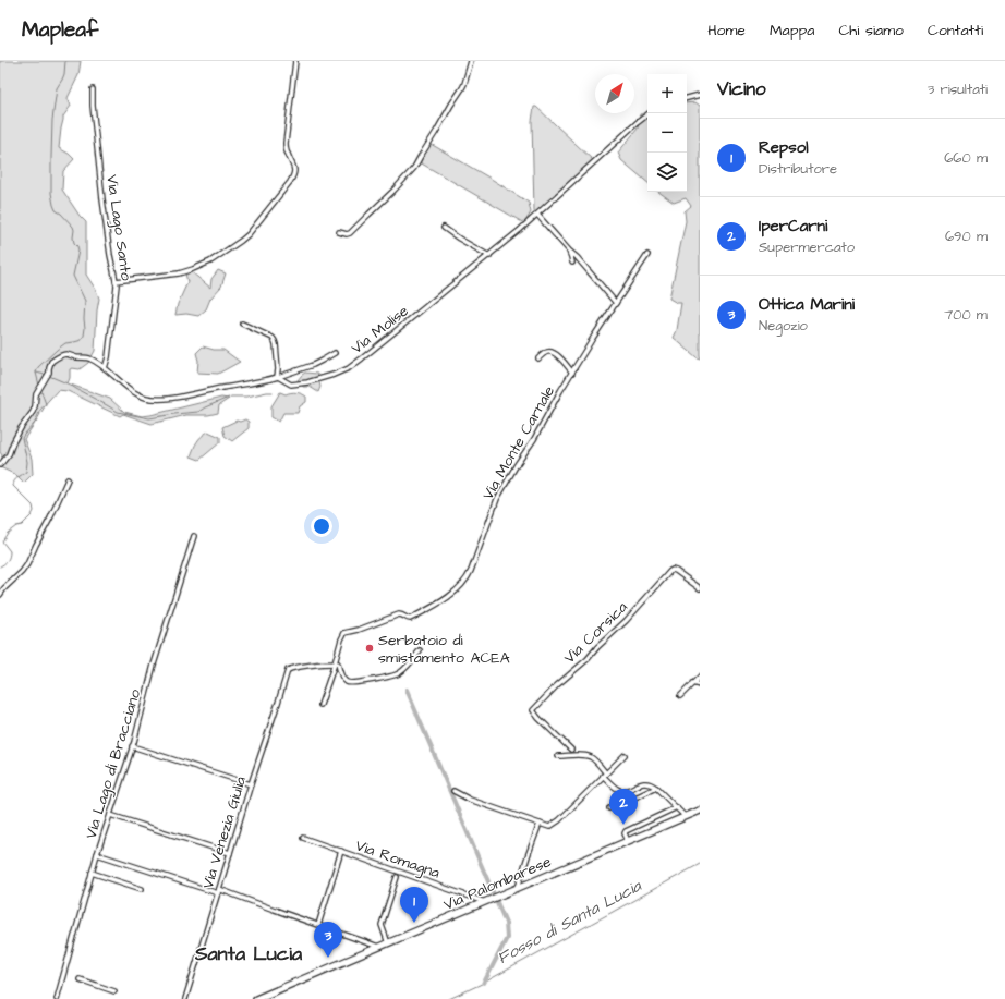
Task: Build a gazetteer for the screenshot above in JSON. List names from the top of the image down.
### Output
{
  "streets": {
    "main road": ["Via Palombarese"],
    "street": [
      "Via Lago Santo",
      "Via Molise",
      "Via Monte Carnale",
      "Via Corsica",
      "Via Lago di Bracciano",
      "Via Venezia Giulia",
      "Via Romagna"
    ]
  },
  "crossings": [
    ["Via Monte Carnale", "Via Venezia Giulia"],
    ["Via Romagna", "Via Palombarese"]
  ],
  "districts": ["Santa Lucia"],
  "water": ["Fosso di Santa Lucia"],
  "places": ["Serbatoio di smistamento ACEA"],
  "north": "top right",
  "page": {
    "header": "Mapleaf",
    "nav": [
      "Home",
      "Mappa",
      "Chi siamo",
      "Contatti"
    ],
    "heading": ["Vicino", "3 risultati"],
    "map_buttons": ["+", "−"],
    "list": [
      {
        "mark": "1",
        "name": "Repsol",
        "note": "Distributore",
        "value": "660 m"
      },
      {
        "mark": "2",
        "name": "IperCarni",
        "note": "Supermercato",
        "value": "690 m"
      },
      {
        "mark": "3",
        "name": "Ottica Marini",
        "note": "Negozio",
        "value": "700 m"
      }
    ],
    "pins": ["2", "1", "3"]
  }
}
